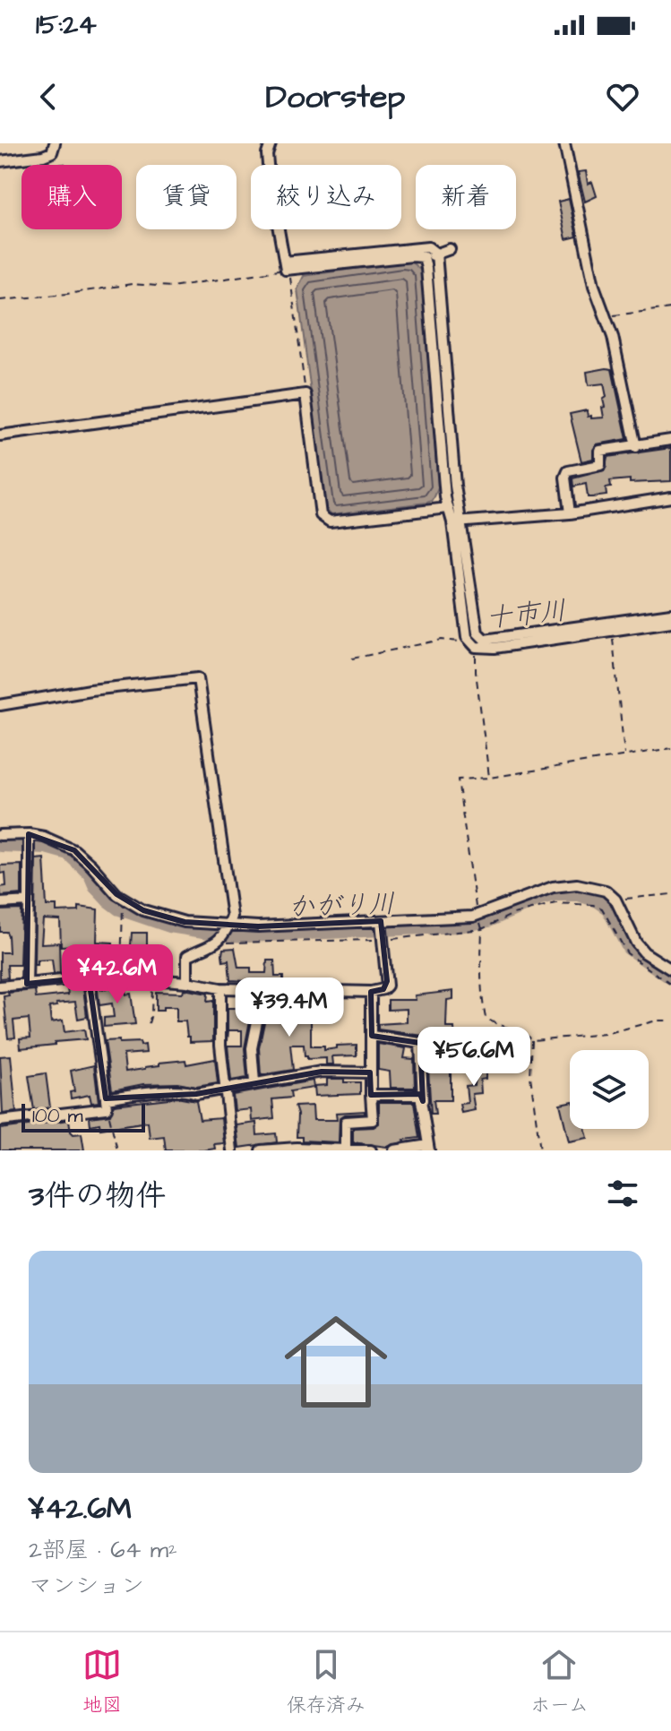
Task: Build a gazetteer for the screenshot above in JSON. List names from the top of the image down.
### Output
{
  "water": ["十市川", "かがり川"],
  "scale_bar": "100 m",
  "page": {
    "status": "15:24",
    "header": "Doorstep",
    "chip": [
      "購入",
      "賃貸",
      "絞り込み",
      "新着"
    ],
    "price": ["¥42.6M", "¥39.4M", "¥56.6M"],
    "scale": "100 m",
    "heading": "3件の物件",
    "list": [
      {
        "name": "¥42.6M",
        "note": "2部屋 · 64 m² · マンション"
      }
    ],
    "tabs": ["地図", "保存済み", "ホーム"]
  }
}
